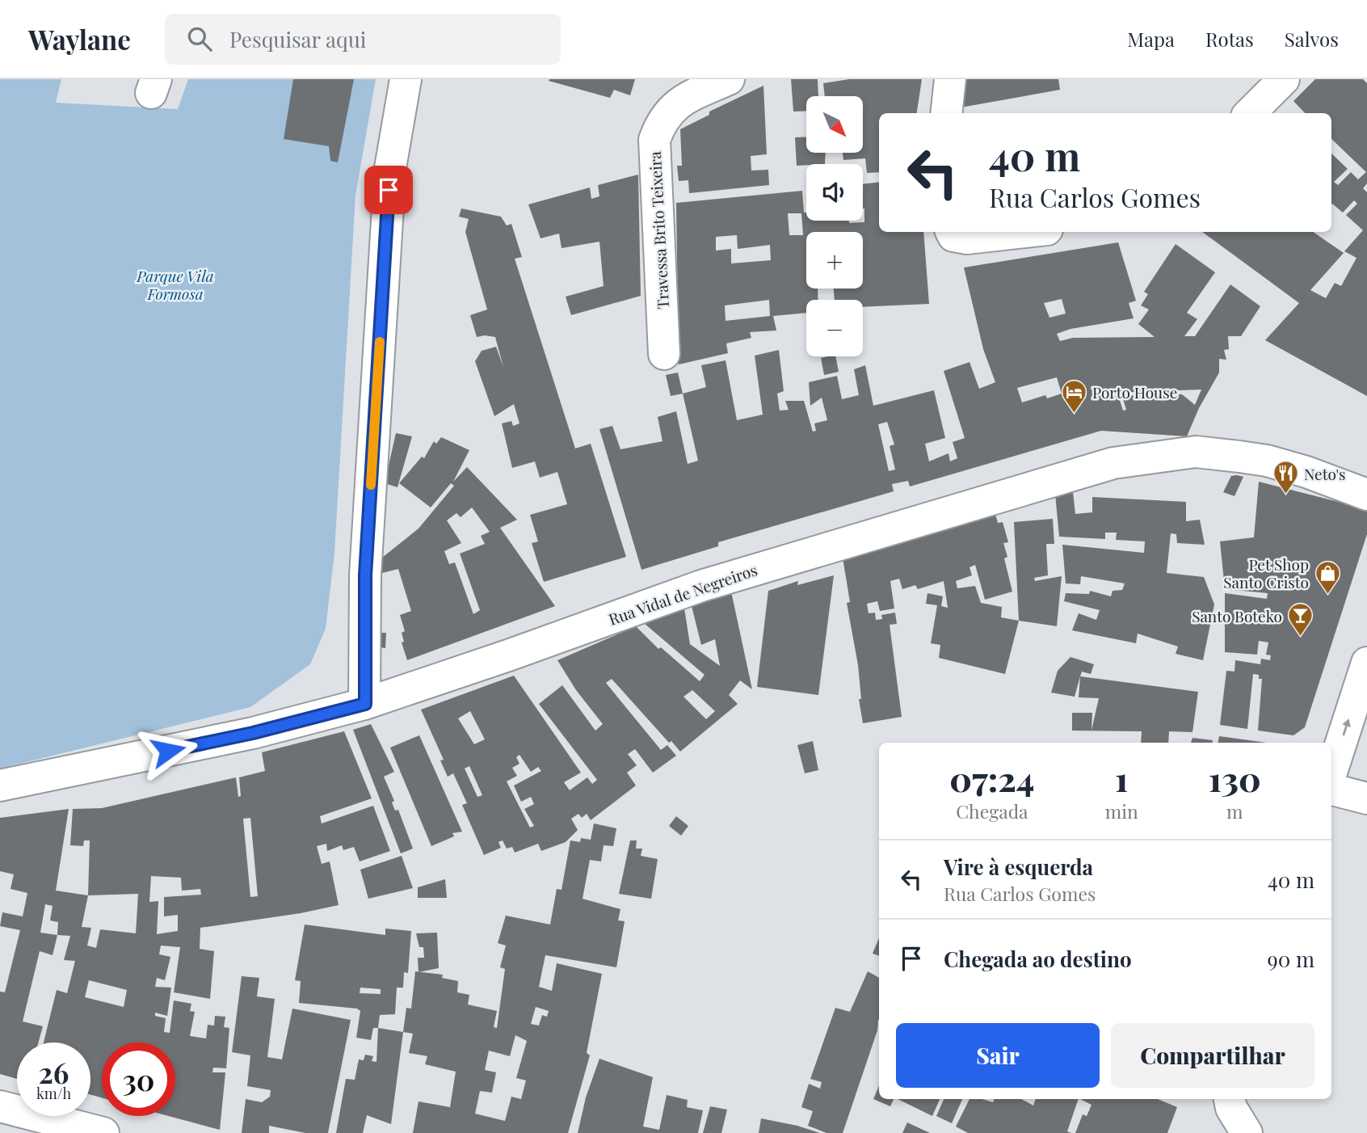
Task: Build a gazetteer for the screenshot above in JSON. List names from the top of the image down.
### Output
{
  "streets": {
    "street": ["Travessa Brito Teixeira", "Rua Vidal de Negreiros"]
  },
  "parks": ["Parque Vila Formosa"],
  "places": {
    "hotel": ["Porto House"],
    "restaurant": ["Neto's"],
    "shop": ["Pet Shop Santo Cristo"],
    "bar": ["Santo Boteko"]
  },
  "north": "bottom right",
  "page": {
    "header": "Waylane",
    "search": "Pesquisar aqui",
    "nav": ["Mapa", "Rotas", "Salvos"],
    "map_buttons": ["+", "−"],
    "turn": ["40 m", "Rua Carlos Gomes"],
    "eta": [
      "07:24",
      "Chegada",
      "1",
      "min",
      "130",
      "m"
    ],
    "list": [
      {
        "name": "Vire à esquerda",
        "note": "Rua Carlos Gomes",
        "value": "40 m"
      },
      {
        "name": "Chegada ao destino",
        "value": "90 m"
      }
    ],
    "buttons": ["Sair", "Compartilhar"],
    "speed": "26 km/h",
    "limit": "30"
  }
}
